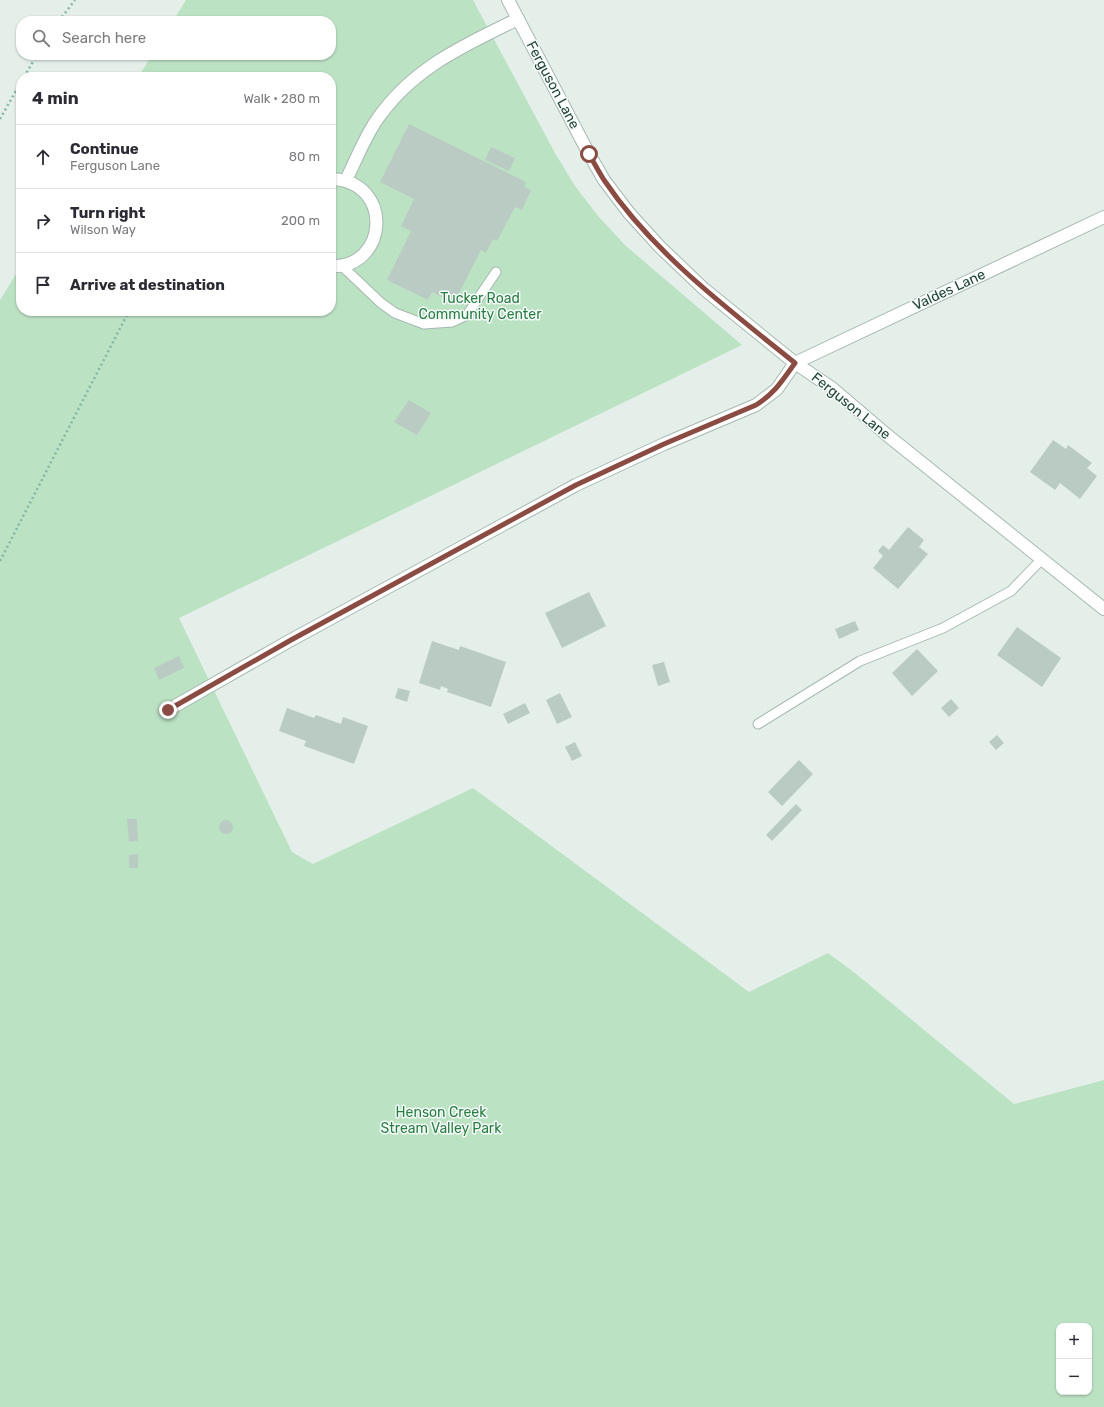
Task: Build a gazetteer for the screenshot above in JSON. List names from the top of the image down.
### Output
{
  "streets": {
    "street": ["Ferguson Lane", "Valdes Lane"]
  },
  "crossings": [
    ["Ferguson Lane", "Valdes Lane"]
  ],
  "parks": ["Tucker Road Community Center", "Henson Creek Stream Valley Park"],
  "page": {
    "search": "Search here",
    "heading": ["4 min", "Walk · 280 m"],
    "list": [
      ["Continue", "Ferguson Lane", "80 m"],
      ["Turn right", "Wilson Way", "200 m"],
      "Arrive at destination"
    ],
    "map_buttons": ["+", "−"]
  }
}
